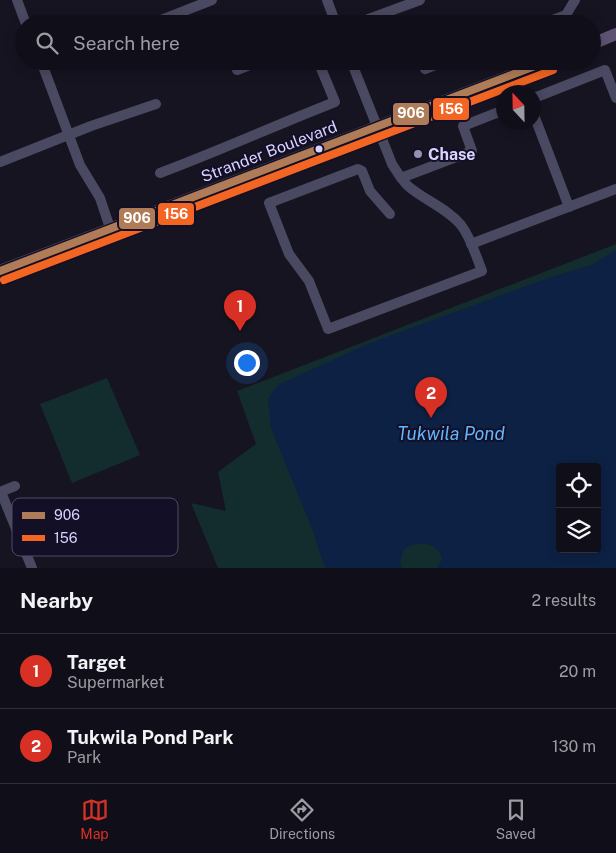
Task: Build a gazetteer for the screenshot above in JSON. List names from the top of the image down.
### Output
{
  "streets": {
    "main road": ["Strander Boulevard"]
  },
  "water": ["Tukwila Pond"],
  "places": ["Chase"],
  "lines": ["transit line 906", "transit line 156"],
  "legend": ["906", "156"],
  "north": "top",
  "page": {
    "search": "Search here",
    "pins": ["1", "2"],
    "heading": ["Nearby", "2 results"],
    "list": [
      {
        "mark": "1",
        "name": "Target",
        "note": "Supermarket",
        "value": "20 m"
      },
      {
        "mark": "2",
        "name": "Tukwila Pond Park",
        "note": "Park",
        "value": "130 m"
      }
    ],
    "nav": ["Map", "Directions", "Saved"]
  }
}
